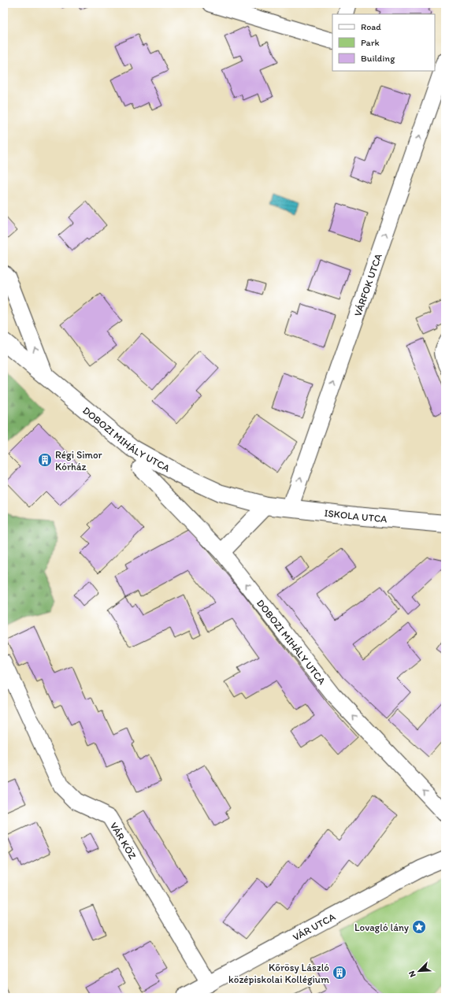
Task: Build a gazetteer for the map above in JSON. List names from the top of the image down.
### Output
{
  "streets": {
    "main road": ["DOBOZI MIHÁLY UTCA", "ISKOLA UTCA"],
    "street": ["VÁRFOK UTCA", "VÁR KÖZ", "VÁR UTCA"]
  },
  "crossings": [
    ["VÁRFOK UTCA", "ISKOLA UTCA"],
    ["DOBOZI MIHÁLY UTCA", "ISKOLA UTCA"],
    ["VÁR KÖZ", "VÁR UTCA"]
  ],
  "one_way": ["VÁRFOK UTCA", "DOBOZI MIHÁLY UTCA"],
  "places": {
    "building": ["Régi Simor Kórház", "Kőrösy László középiskolai Kollégium"],
    "place": ["Lovagló lány"]
  },
  "legend": ["Road", "Park", "Building"],
  "north": "bottom left"
}
